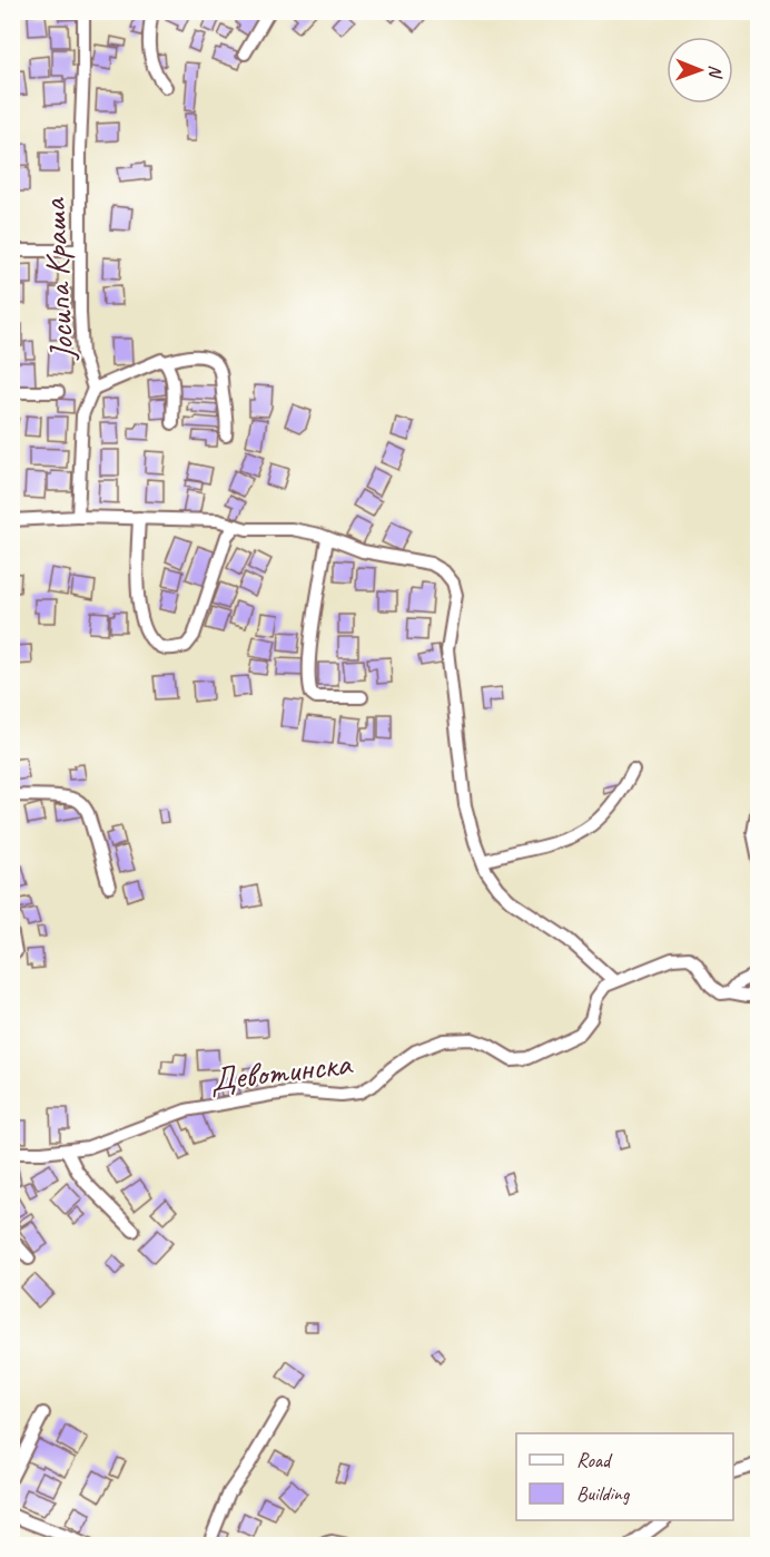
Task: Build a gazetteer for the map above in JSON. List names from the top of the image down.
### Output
{
  "streets": {
    "street": ["Јосипа Краша", "Девотинска"]
  },
  "legend": ["Road", "Building"],
  "north": "right"
}
